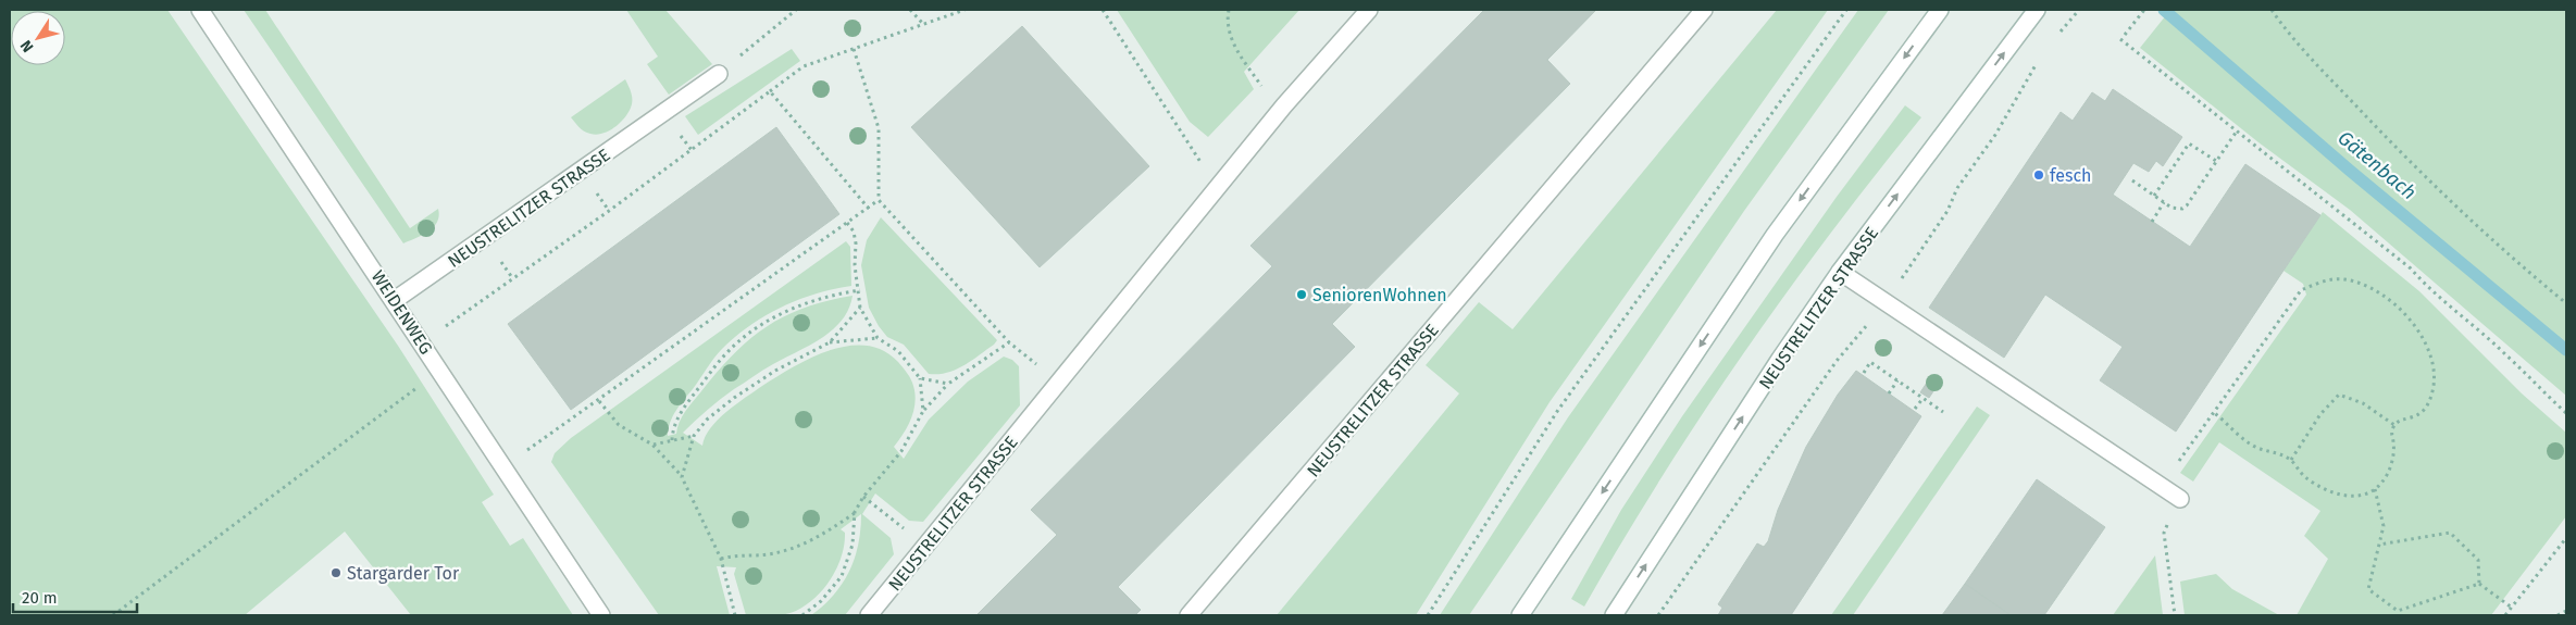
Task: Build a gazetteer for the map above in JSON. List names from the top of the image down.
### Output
{
  "streets": {
    "street": ["NEUSTRELITZER STRASSE", "WEIDENWEG"]
  },
  "crossings": [
    ["NEUSTRELITZER STRASSE", "WEIDENWEG"]
  ],
  "water": ["Gätenbach"],
  "places": ["fesch", "SeniorenWohnen", "Stargarder Tor"],
  "scale_bar": "20 m",
  "north": "bottom left"
}
